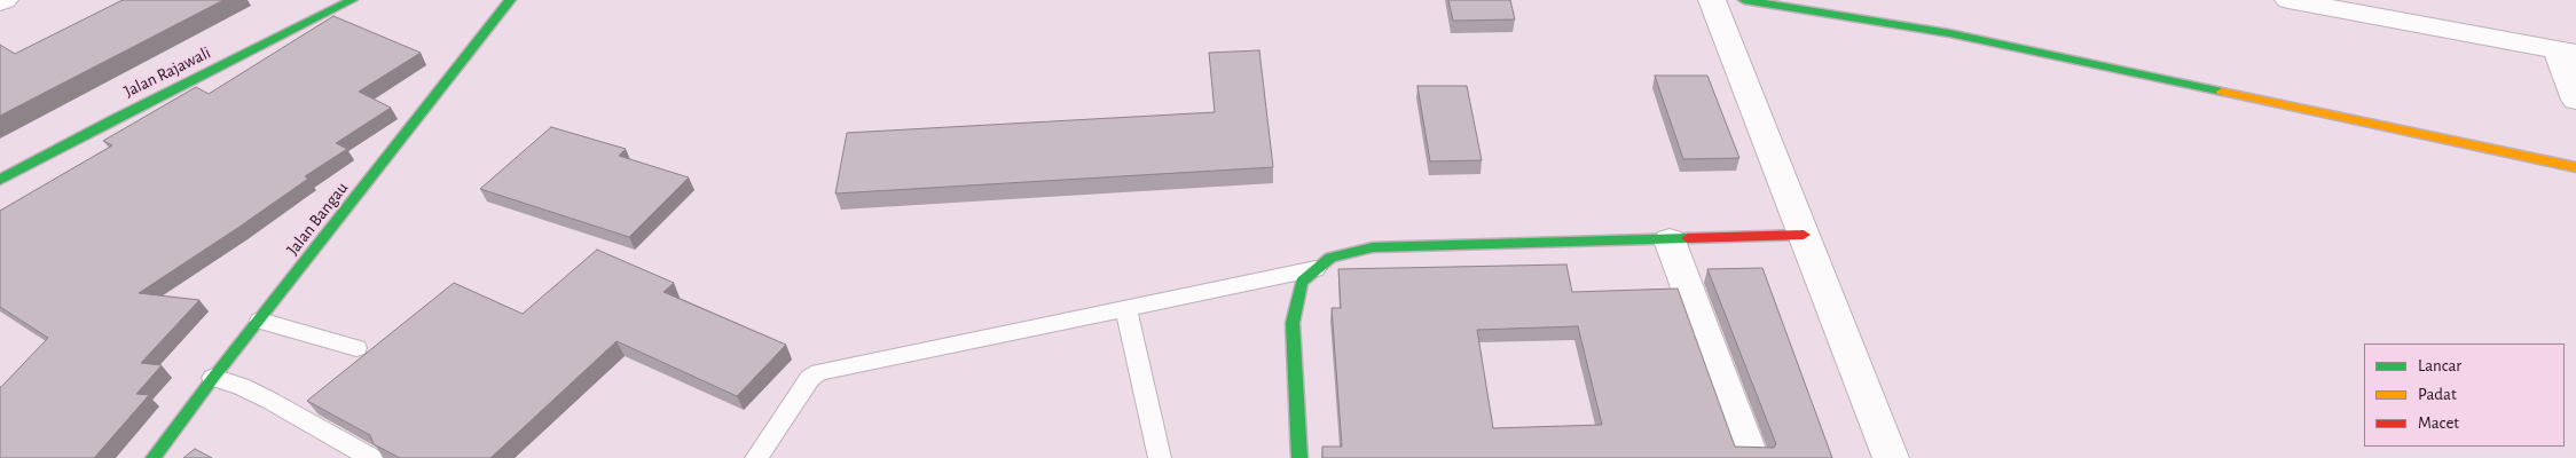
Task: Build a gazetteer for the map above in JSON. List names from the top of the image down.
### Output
{
  "streets": {
    "street": ["Jalan Rajawali", "Jalan Bangau"]
  },
  "legend": ["Lancar", "Padat", "Macet"]
}
